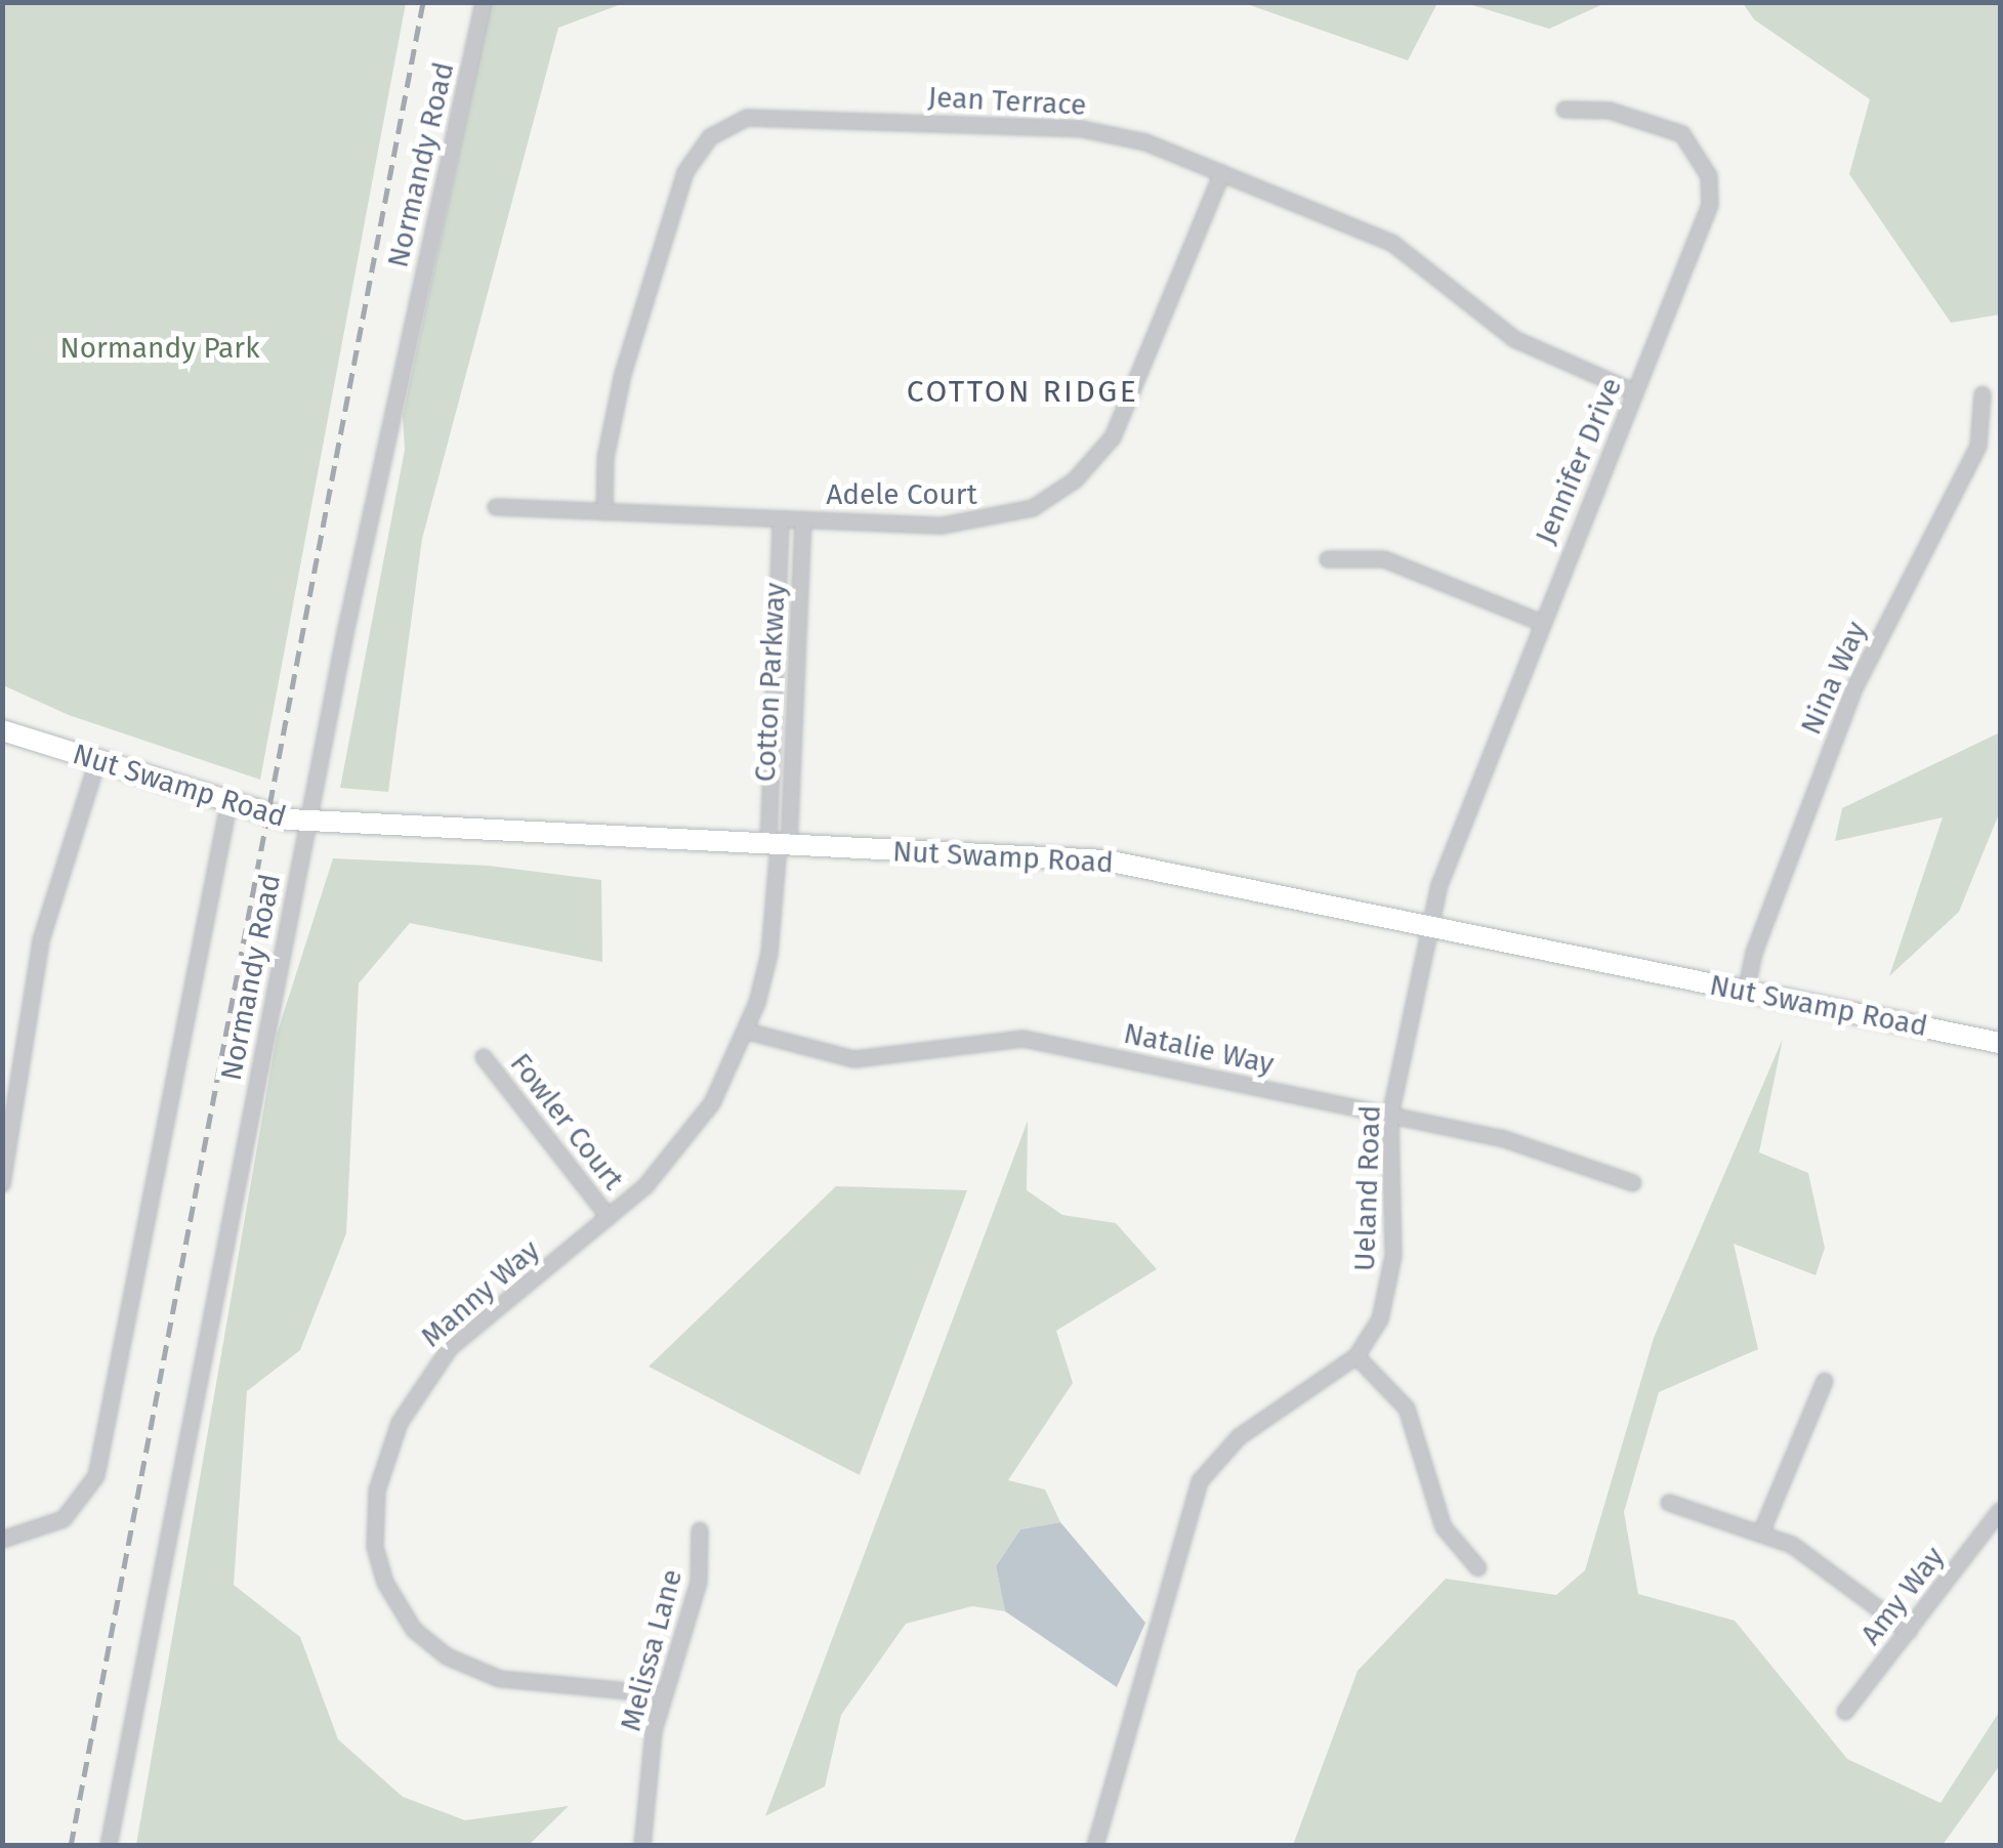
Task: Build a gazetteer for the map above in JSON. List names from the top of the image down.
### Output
{
  "streets": {
    "main road": ["Nut Swamp Road"],
    "street": [
      "Jean Terrace",
      "Normandy Road",
      "Jennifer Drive",
      "Adele Court",
      "Nina Way",
      "Cotton Parkway",
      "Natalie Way",
      "Fowler Court",
      "Ueland Road",
      "Manny Way",
      "Amy Way",
      "Melissa Lane"
    ]
  },
  "crossings": [
    ["Jean Terrace", "Jennifer Drive"],
    ["Jean Terrace", "Adele Court"],
    ["Normandy Road", "Nut Swamp Road"],
    ["Jennifer Drive", "Nut Swamp Road"],
    ["Jennifer Drive", "Ueland Road"],
    ["Adele Court", "Cotton Parkway"],
    ["Nina Way", "Nut Swamp Road"],
    ["Cotton Parkway", "Nut Swamp Road"],
    ["Cotton Parkway", "Manny Way"],
    ["Nut Swamp Road", "Ueland Road"],
    ["Nut Swamp Road", "Manny Way"],
    ["Natalie Way", "Ueland Road"],
    ["Natalie Way", "Manny Way"],
    ["Fowler Court", "Manny Way"],
    ["Manny Way", "Melissa Lane"]
  ],
  "districts": ["COTTON RIDGE"],
  "parks": ["Normandy Park"]
}
